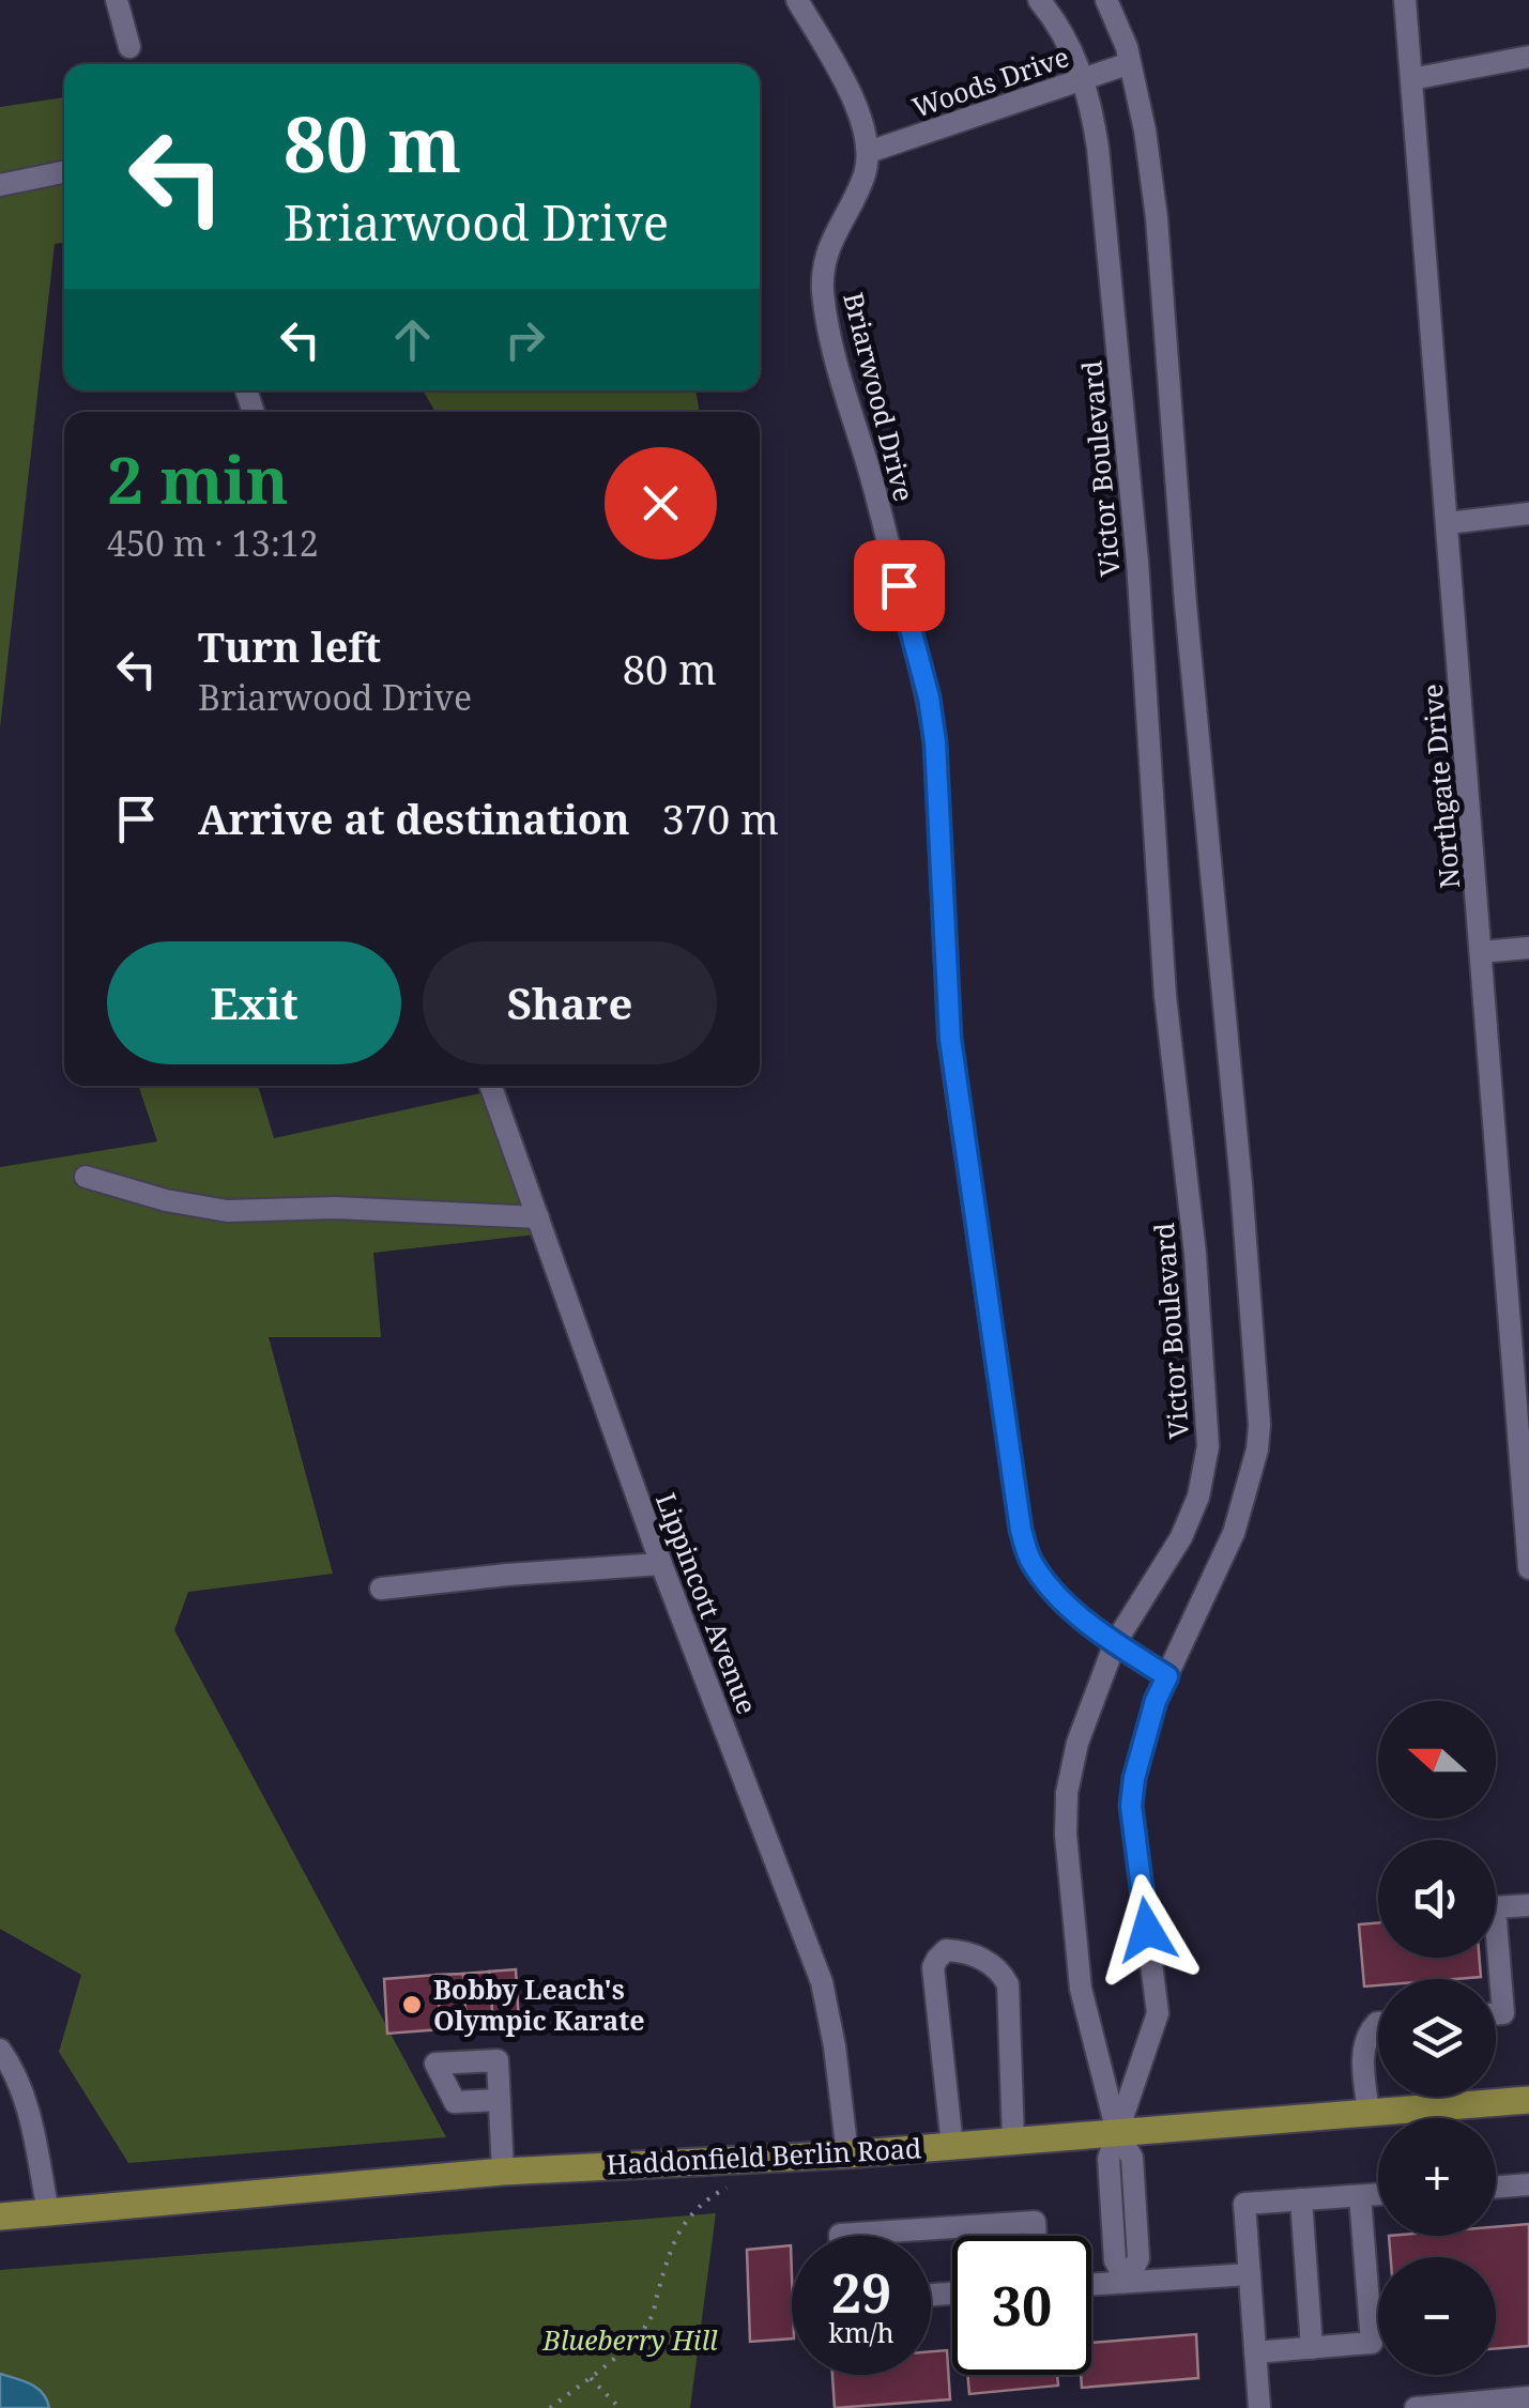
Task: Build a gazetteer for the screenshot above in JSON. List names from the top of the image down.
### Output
{
  "streets": {
    "main road": ["Haddonfield Berlin Road"],
    "street": [
      "Woods Drive",
      "Briarwood Drive",
      "Victor Boulevard",
      "Northgate Drive",
      "Lippincott Avenue"
    ]
  },
  "crossings": [
    ["Woods Drive", "Briarwood Drive"],
    ["Woods Drive", "Victor Boulevard"],
    ["Briarwood Drive", "Victor Boulevard"],
    ["Victor Boulevard", "Haddonfield Berlin Road"],
    ["Lippincott Avenue", "Haddonfield Berlin Road"]
  ],
  "parks": ["Blueberry Hill"],
  "places": ["Bobby Leach's Olympic Karate"],
  "north": "left",
  "page": {
    "turn": ["80 m", "Briarwood Drive"],
    "heading": ["2 min", "450 m · 13:12"],
    "list": [
      {
        "name": "Turn left",
        "note": "Briarwood Drive",
        "value": "80 m"
      },
      {
        "name": "Arrive at destination",
        "value": "370 m"
      }
    ],
    "buttons": ["Exit", "Share"],
    "map_buttons": ["+", "−"],
    "speed": "29 km/h",
    "limit": "30"
  }
}
